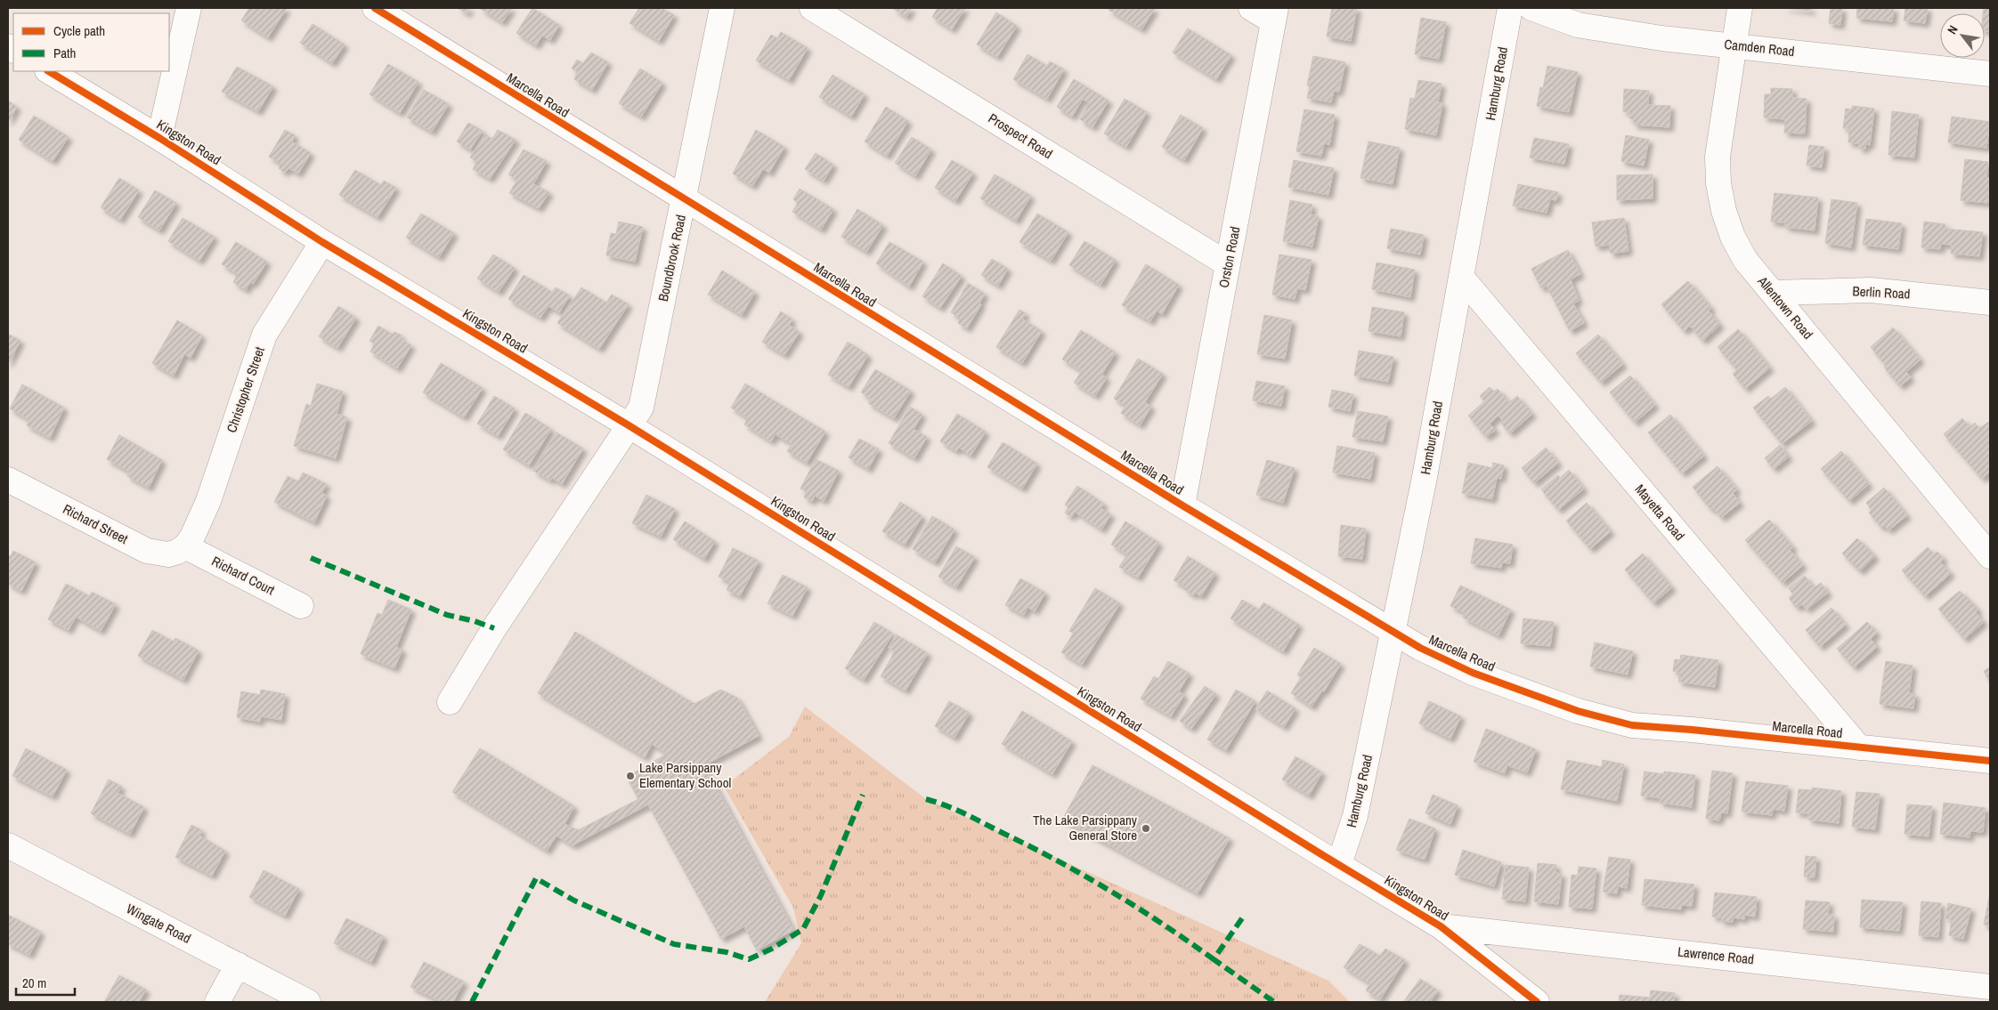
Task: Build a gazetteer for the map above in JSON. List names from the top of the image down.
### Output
{
  "streets": {
    "street": [
      "Camden Road",
      "Hamburg Road",
      "Marcella Road",
      "Prospect Road",
      "Kingston Road",
      "Orston Road",
      "Boundbrook Road",
      "Berlin Road",
      "Allentown Road",
      "Christopher Street",
      "Mayetta Road",
      "Richard Street",
      "Richard Court",
      "Wingate Road",
      "Lawrence Road"
    ]
  },
  "crossings": [
    ["Camden Road", "Allentown Road"],
    ["Hamburg Road", "Marcella Road"],
    ["Hamburg Road", "Kingston Road"],
    ["Hamburg Road", "Mayetta Road"],
    ["Marcella Road", "Orston Road"],
    ["Marcella Road", "Boundbrook Road"],
    ["Marcella Road", "Mayetta Road"],
    ["Prospect Road", "Orston Road"],
    ["Kingston Road", "Boundbrook Road"],
    ["Kingston Road", "Christopher Street"],
    ["Kingston Road", "Lawrence Road"],
    ["Berlin Road", "Allentown Road"],
    ["Christopher Street", "Richard Street"],
    ["Christopher Street", "Richard Court"],
    ["Richard Street", "Richard Court"]
  ],
  "places": ["Lake Parsippany Elementary School", "The Lake Parsippany General Store"],
  "legend": ["Cycle path", "Path"],
  "scale_bar": "20 m",
  "north": "top left"
}
